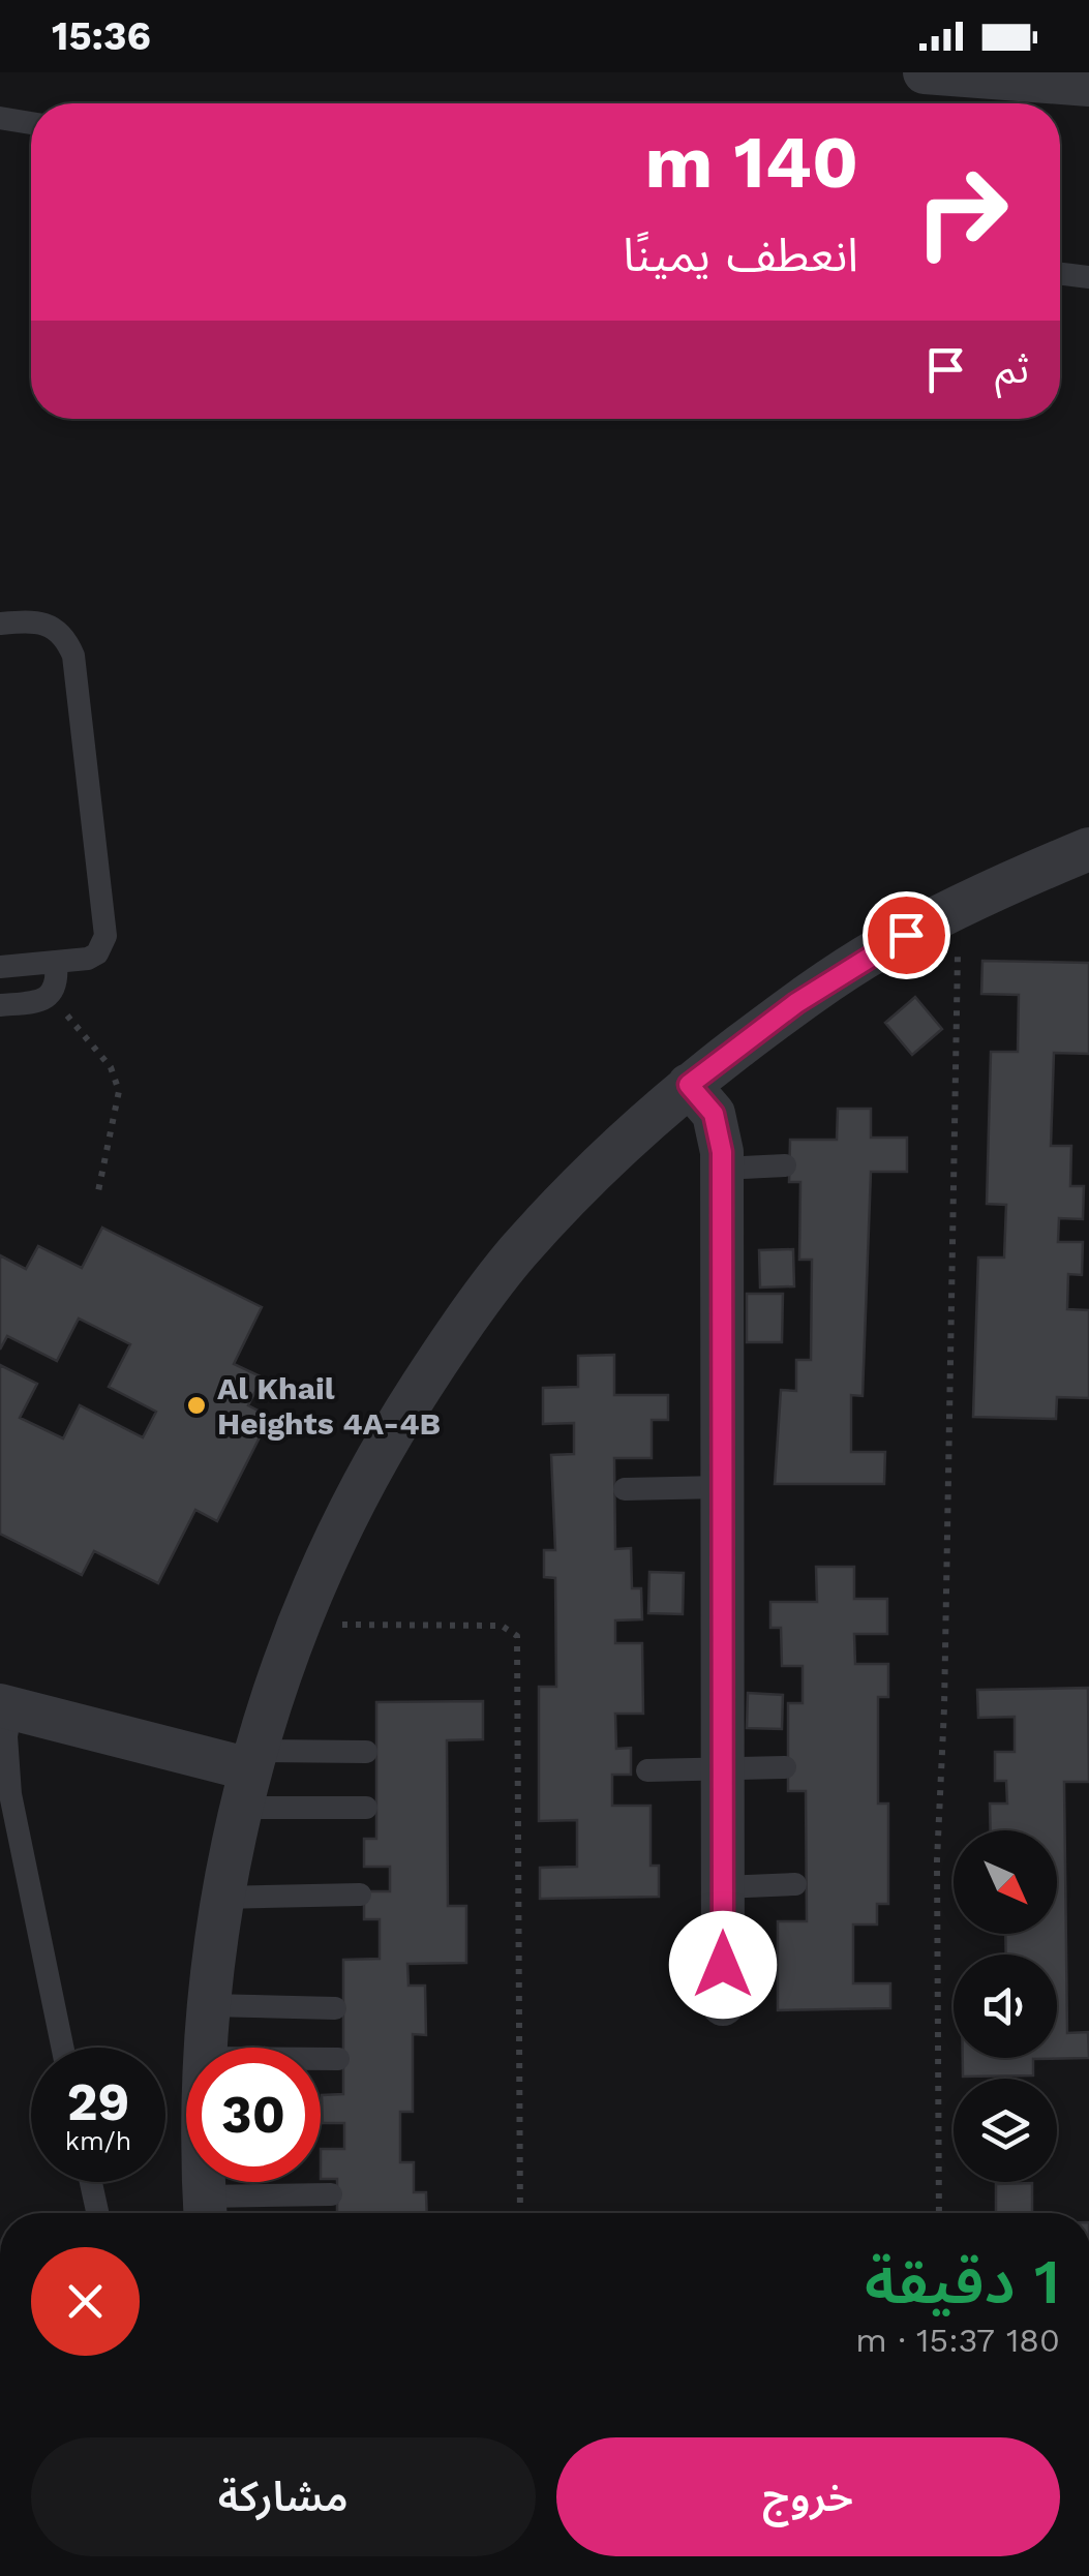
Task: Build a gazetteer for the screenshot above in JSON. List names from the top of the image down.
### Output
{
  "places": ["Al Khail Heights 4A-4B"],
  "north": "bottom right",
  "page": {
    "status": "15:36",
    "turn": ["140 m", "انعطف يمينًا"],
    "then": "ثم",
    "speed": "29 km/h",
    "limit": "30",
    "heading": ["1 دقيقة", "180 m · 15:37"],
    "buttons": ["خروج", "مشاركة"]
  }
}
